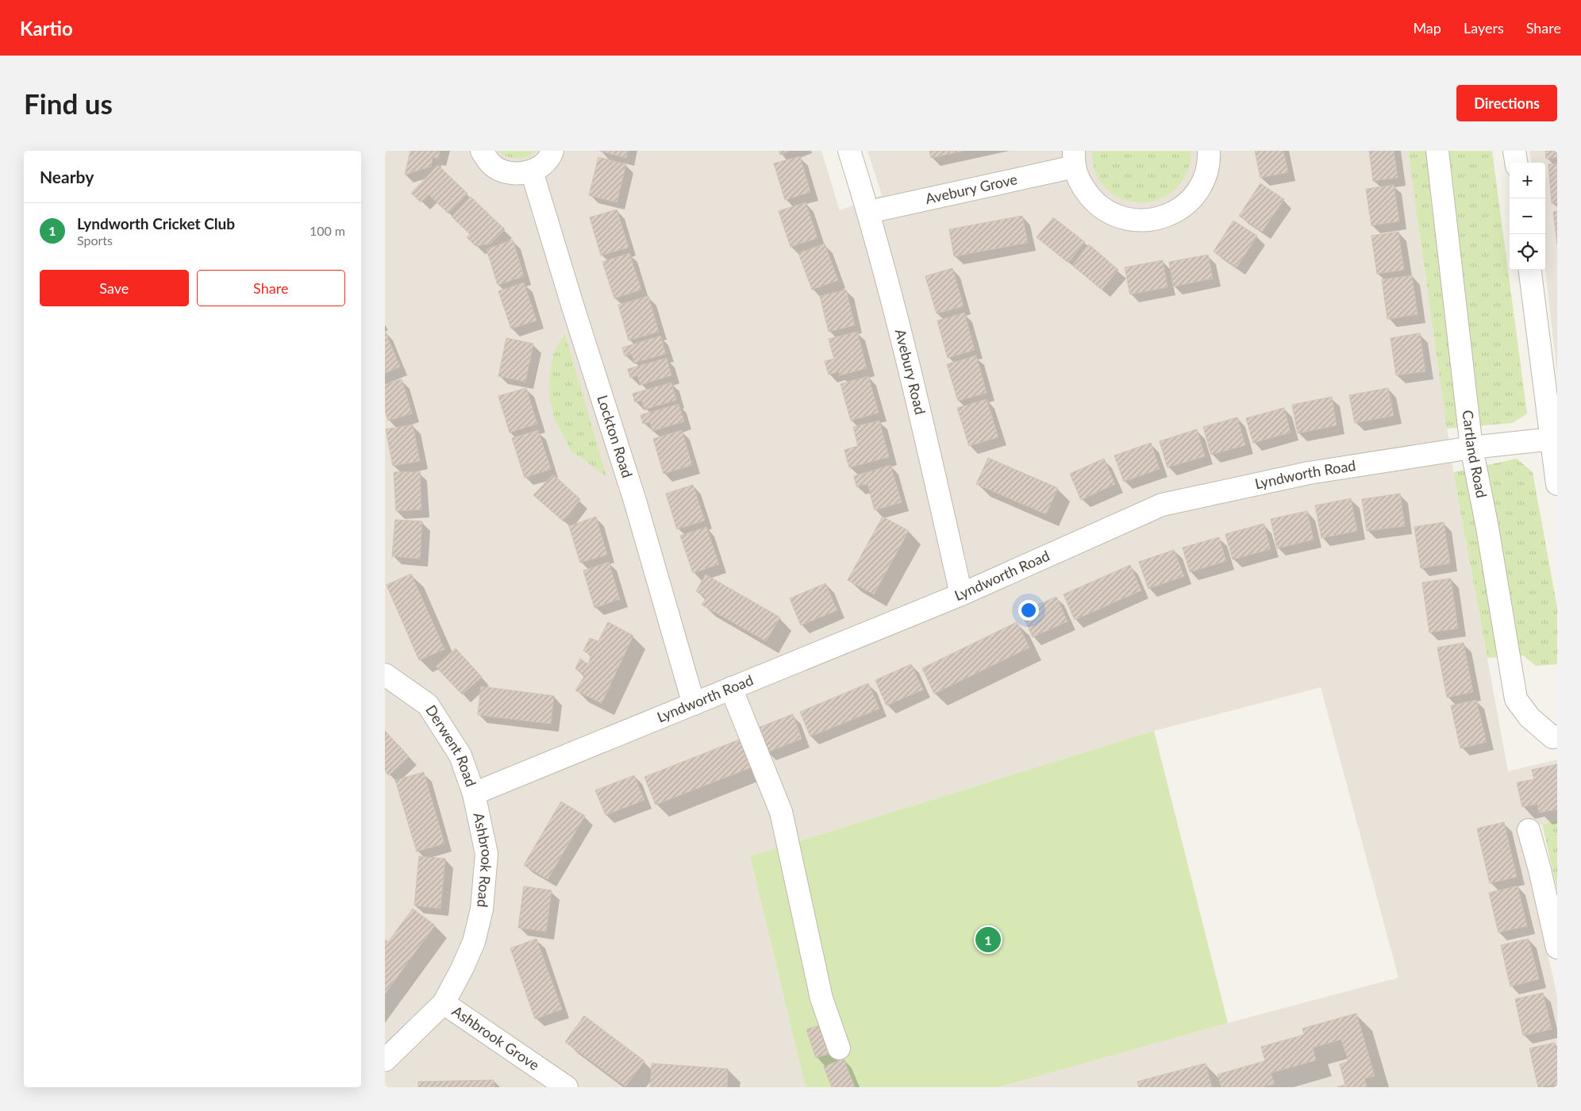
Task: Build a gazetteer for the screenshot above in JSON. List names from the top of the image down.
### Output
{
  "streets": {
    "street": [
      "Avebury Grove",
      "Avebury Road",
      "Lockton Road",
      "Cartland Road",
      "Lyndworth Road",
      "Derwent Road",
      "Ashbrook Road",
      "Ashbrook Grove"
    ]
  },
  "crossings": [
    ["Avebury Grove", "Avebury Road"],
    ["Avebury Road", "Lyndworth Road"],
    ["Lockton Road", "Lyndworth Road"],
    ["Cartland Road", "Lyndworth Road"],
    ["Lyndworth Road", "Derwent Road"],
    ["Lyndworth Road", "Ashbrook Road"],
    ["Derwent Road", "Ashbrook Road"],
    ["Ashbrook Road", "Ashbrook Grove"]
  ],
  "page": {
    "header": "Kartio",
    "nav": ["Map", "Layers", "Share"],
    "buttons": [
      "Directions",
      ["Save", "Share"]
    ],
    "title": "Find us",
    "heading": "Nearby",
    "map_buttons": ["+", "−"],
    "list": [
      {
        "mark": "1",
        "name": "Lyndworth Cricket Club",
        "note": "Sports",
        "value": "100 m"
      }
    ],
    "pins": "1"
  }
}
